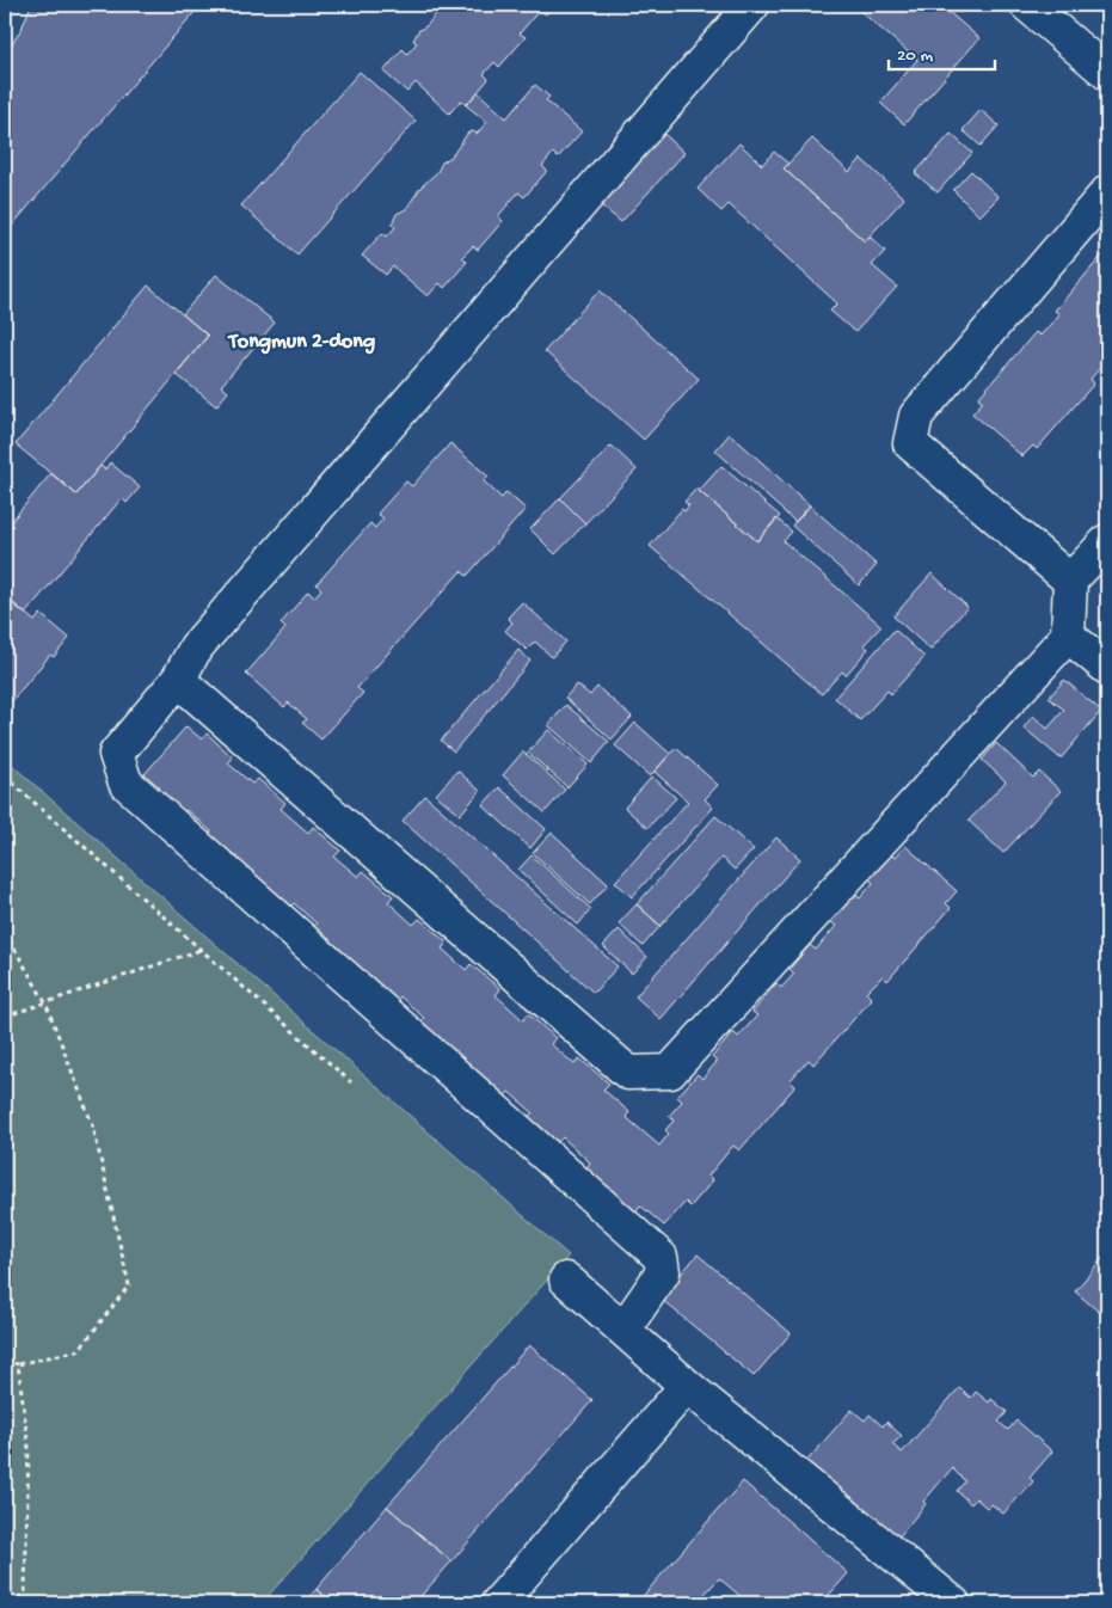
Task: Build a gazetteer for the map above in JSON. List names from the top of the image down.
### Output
{
  "districts": ["Tongmun 2-dong"],
  "scale_bar": "20 m"
}
